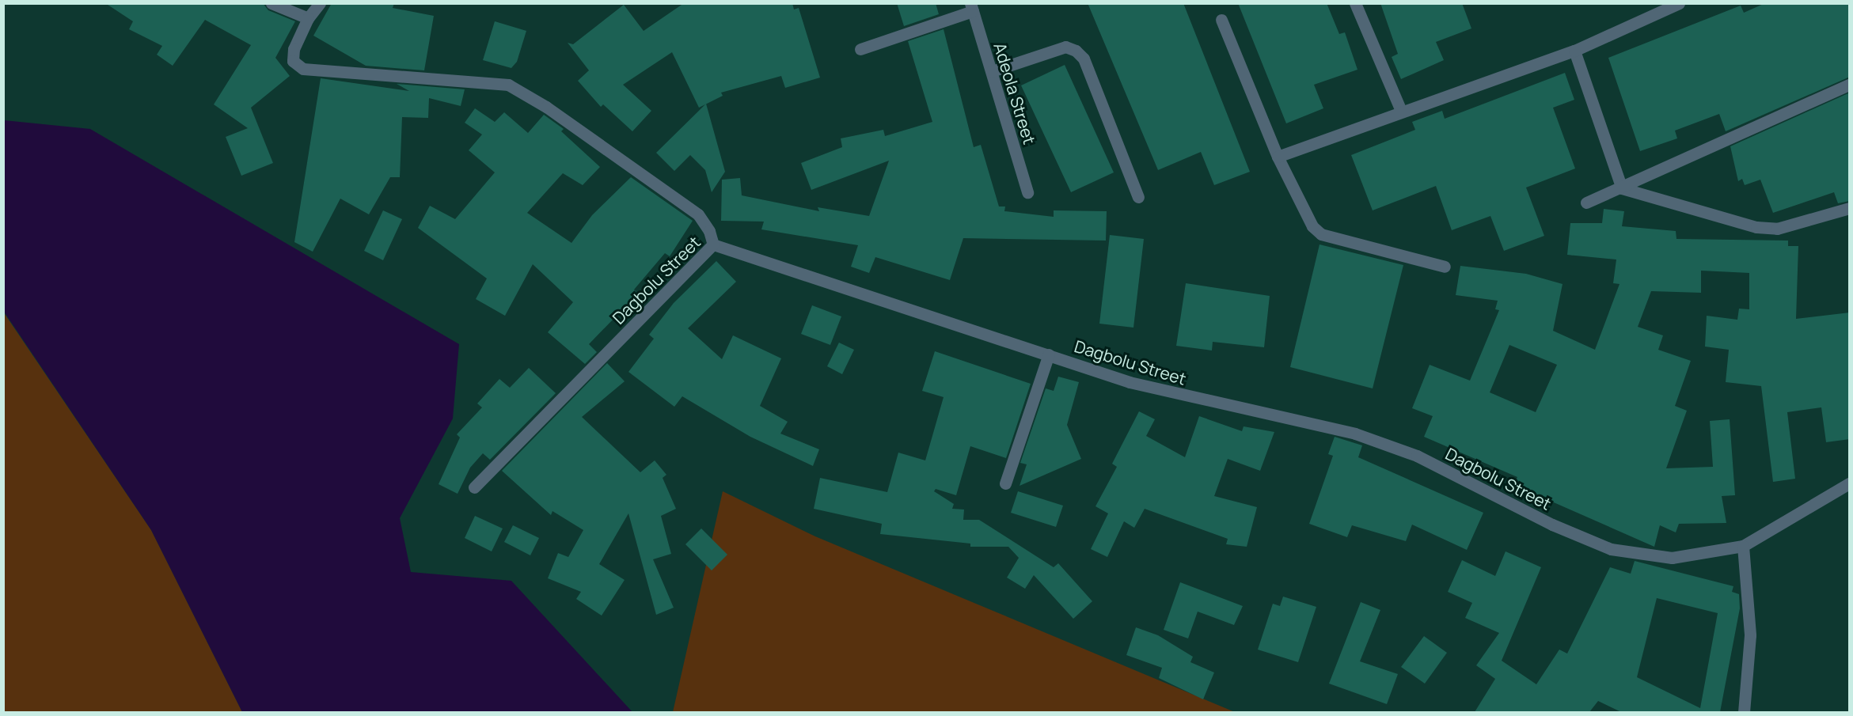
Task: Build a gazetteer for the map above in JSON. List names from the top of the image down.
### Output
{
  "streets": {
    "street": ["Adeola Street", "Dagbolu Street"]
  }
}
